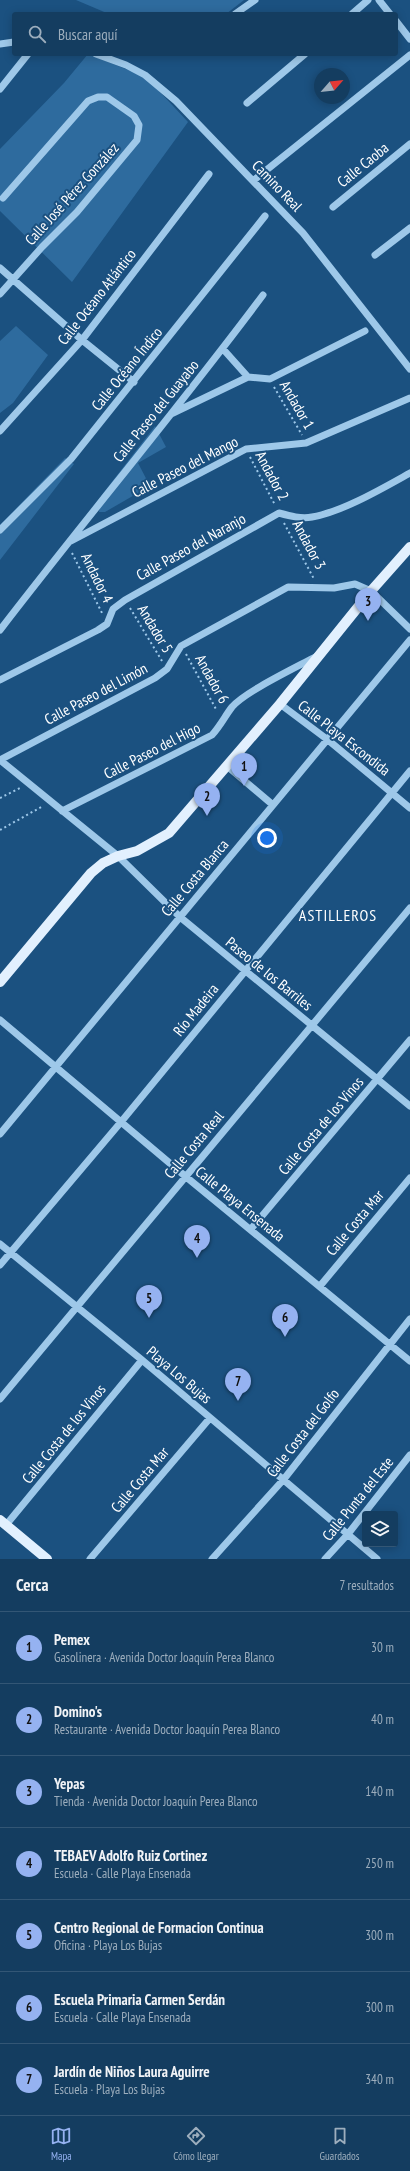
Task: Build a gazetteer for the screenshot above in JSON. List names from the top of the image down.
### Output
{
  "streets": {
    "street": [
      "Calle Caoba",
      "Camino Real",
      "Calle José Pérez González",
      "Calle Océano Atlántico",
      "Calle Océano Índico",
      "Calle Paseo del Guayabo",
      "Calle Paseo del Mango",
      "Calle Paseo del Naranjo",
      "Calle Paseo del Limón",
      "Calle Playa Escondida",
      "Calle Paseo del Higo",
      "Calle Costa Blanca",
      "Paseo de los Barriles",
      "Río Madeira",
      "Calle Costa de los Vinos",
      "Calle Costa Real",
      "Calle Playa Ensenada",
      "Calle Costa Mar",
      "Playa Los Bujas",
      "Calle Costa del Golfo",
      "Calle Punta del Este"
    ],
    "path": [
      "Andador 1",
      "Andador 2",
      "Andador 3",
      "Andador 4",
      "Andador 5",
      "Andador 6"
    ]
  },
  "crossings": [
    ["Andador 1", "Calle Paseo del Mango"],
    ["Calle Paseo del Guayabo", "Calle Paseo del Mango"],
    ["Calle Paseo del Guayabo", "Andador 4"],
    ["Calle Paseo del Mango", "Andador 2"],
    ["Calle Paseo del Mango", "Andador 4"],
    ["Andador 2", "Andador 3"],
    ["Andador 2", "Calle Paseo del Naranjo"],
    ["Andador 3", "Calle Paseo del Naranjo"],
    ["Andador 3", "Calle Paseo del Limón"],
    ["Calle Paseo del Naranjo", "Andador 4"],
    ["Calle Paseo del Naranjo", "Andador 5"],
    ["Andador 5", "Calle Paseo del Limón"],
    ["Andador 6", "Calle Paseo del Limón"],
    ["Andador 6", "Calle Paseo del Higo"],
    ["Calle Paseo del Limón", "Paseo de los Barriles"],
    ["Calle Playa Escondida", "Calle Costa Blanca"],
    ["Calle Playa Escondida", "Río Madeira"],
    ["Calle Paseo del Higo", "Paseo de los Barriles"],
    ["Calle Costa Blanca", "Paseo de los Barriles"],
    ["Calle Costa Blanca", "Calle Playa Ensenada"],
    ["Paseo de los Barriles", "Río Madeira"],
    ["Paseo de los Barriles", "Calle Costa de los Vinos"],
    ["Paseo de los Barriles", "Calle Costa Real"],
    ["Río Madeira", "Calle Playa Ensenada"],
    ["Río Madeira", "Playa Los Bujas"],
    ["Calle Costa de los Vinos", "Calle Playa Ensenada"],
    ["Calle Costa de los Vinos", "Playa Los Bujas"],
    ["Calle Costa Real", "Calle Playa Ensenada"],
    ["Calle Costa Real", "Playa Los Bujas"],
    ["Calle Playa Ensenada", "Calle Costa Mar"],
    ["Calle Playa Ensenada", "Calle Costa del Golfo"],
    ["Calle Costa Mar", "Playa Los Bujas"],
    ["Playa Los Bujas", "Calle Costa del Golfo"],
    ["Playa Los Bujas", "Calle Punta del Este"]
  ],
  "districts": ["ASTILLEROS"],
  "north": "top right",
  "page": {
    "search": "Buscar aquí",
    "pins": [
      "3",
      "1",
      "2",
      "4",
      "5",
      "6",
      "7"
    ],
    "heading": ["Cerca", "7 resultados"],
    "list": [
      {
        "mark": "1",
        "name": "Pemex",
        "note": "Gasolinera · Avenida Doctor Joaquín Perea Blanco",
        "value": "30 m"
      },
      {
        "mark": "2",
        "name": "Domino's",
        "note": "Restaurante · Avenida Doctor Joaquín Perea Blanco",
        "value": "40 m"
      },
      {
        "mark": "3",
        "name": "Yepas",
        "note": "Tienda · Avenida Doctor Joaquín Perea Blanco",
        "value": "140 m"
      },
      {
        "mark": "4",
        "name": "TEBAEV Adolfo Ruiz Cortinez",
        "note": "Escuela · Calle Playa Ensenada",
        "value": "250 m"
      },
      {
        "mark": "5",
        "name": "Centro Regional de Formacion Continua",
        "note": "Oficina · Playa Los Bujas",
        "value": "300 m"
      },
      {
        "mark": "6",
        "name": "Escuela Primaria Carmen Serdán",
        "note": "Escuela · Calle Playa Ensenada",
        "value": "300 m"
      },
      {
        "mark": "7",
        "name": "Jardín de Niños Laura Aguirre",
        "note": "Escuela · Playa Los Bujas",
        "value": "340 m"
      }
    ],
    "nav": ["Mapa", "Cómo llegar", "Guardados"]
  }
}
